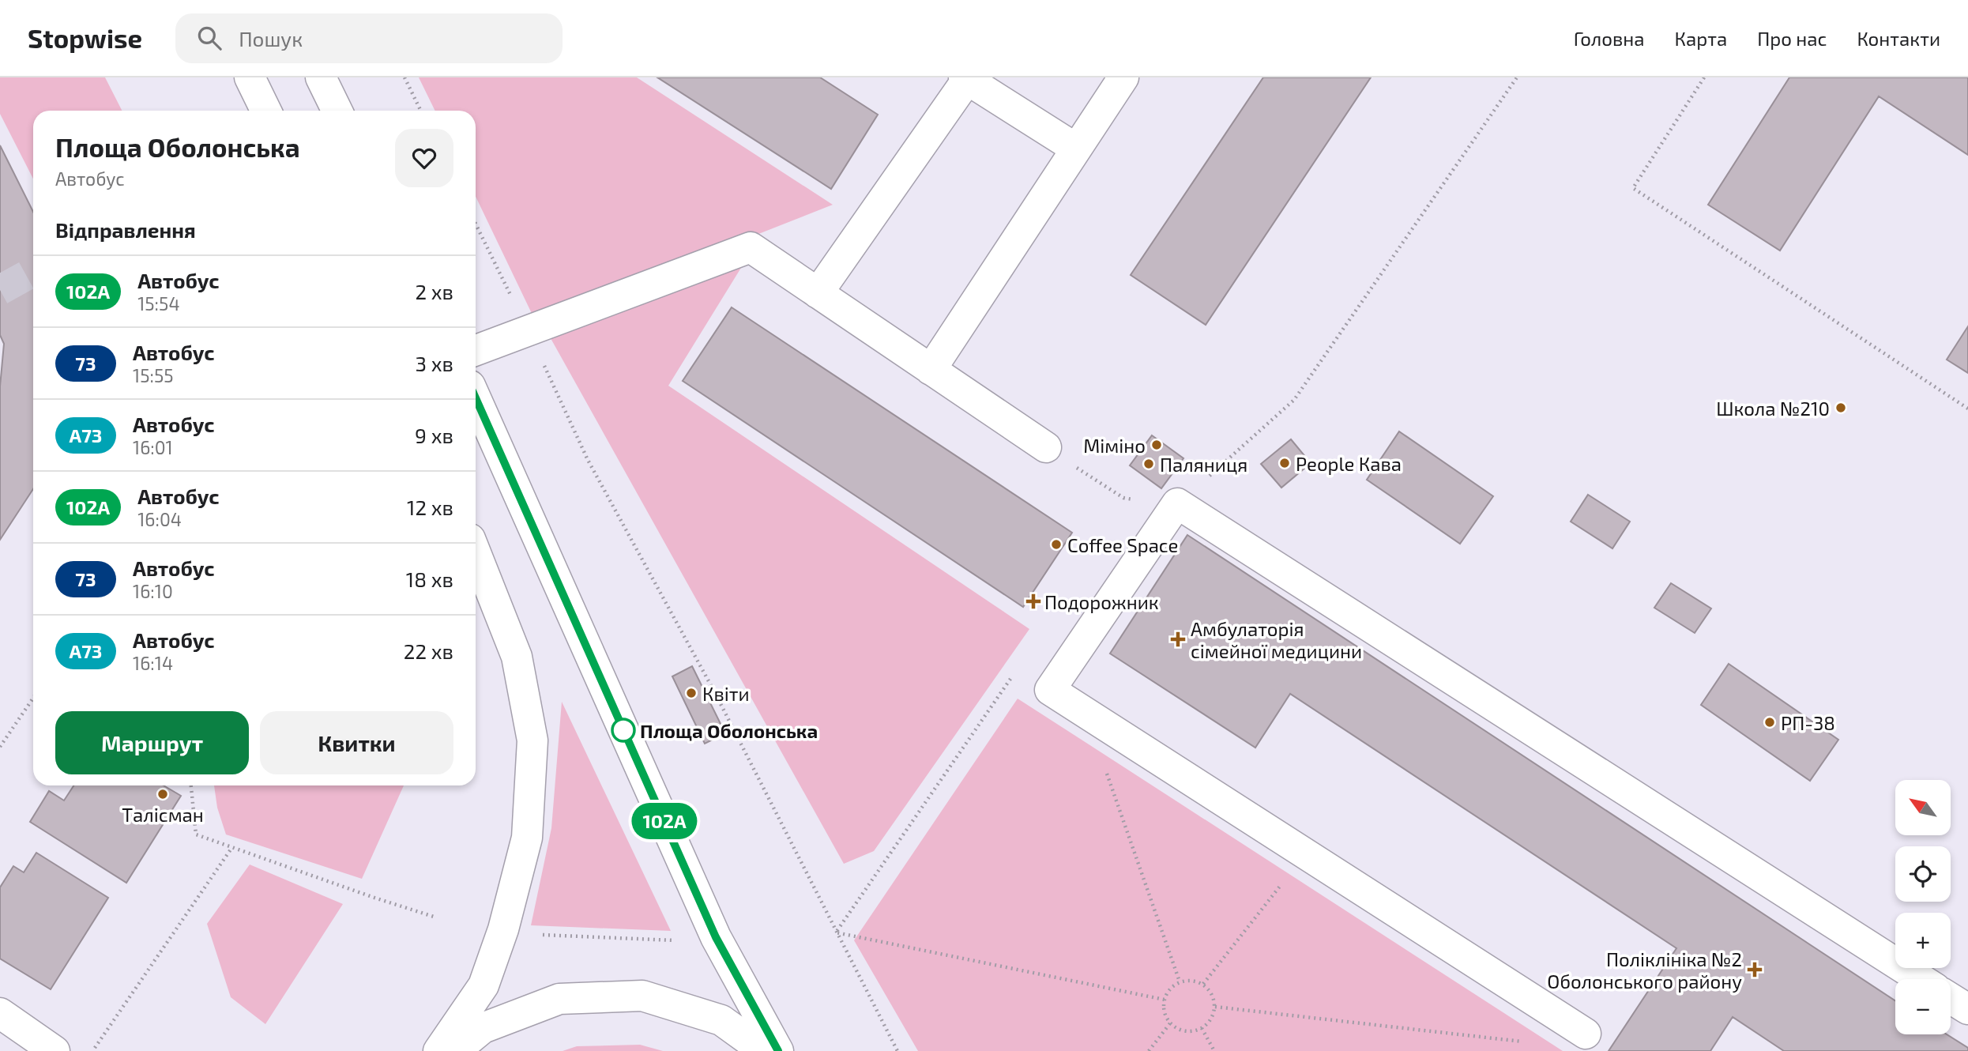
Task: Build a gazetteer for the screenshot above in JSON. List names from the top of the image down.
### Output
{
  "places": {
    "other": [
      "Школа №210",
      "Міміно",
      "People Кава",
      "Паляниця",
      "Coffee Space",
      "Квіти",
      "РП-38",
      "Площа Оболонська",
      "Талісман"
    ],
    "health": ["Подорожник", "Амбулаторія сімейної медицини", "Поліклініка №2 Оболонського району"]
  },
  "lines": ["bus line 102А"],
  "north": "top left",
  "page": {
    "header": "Stopwise",
    "search": "Пошук",
    "nav": [
      "Головна",
      "Карта",
      "Про нас",
      "Контакти"
    ],
    "on_map": "102А",
    "heading": [
      ["Площа Оболонська", "Автобус"],
      "Відправлення"
    ],
    "list": [
      {
        "mark": "102А",
        "name": "Автобус",
        "note": "15:54",
        "value": "2 хв"
      },
      {
        "mark": "73",
        "name": "Автобус",
        "note": "15:55",
        "value": "3 хв"
      },
      {
        "mark": "А73",
        "name": "Автобус",
        "note": "16:01",
        "value": "9 хв"
      },
      {
        "mark": "102А",
        "name": "Автобус",
        "note": "16:04",
        "value": "12 хв"
      },
      {
        "mark": "73",
        "name": "Автобус",
        "note": "16:10",
        "value": "18 хв"
      },
      {
        "mark": "А73",
        "name": "Автобус",
        "note": "16:14",
        "value": "22 хв"
      }
    ],
    "buttons": ["Маршрут", "Квитки"],
    "map_buttons": ["+", "−"]
  }
}
